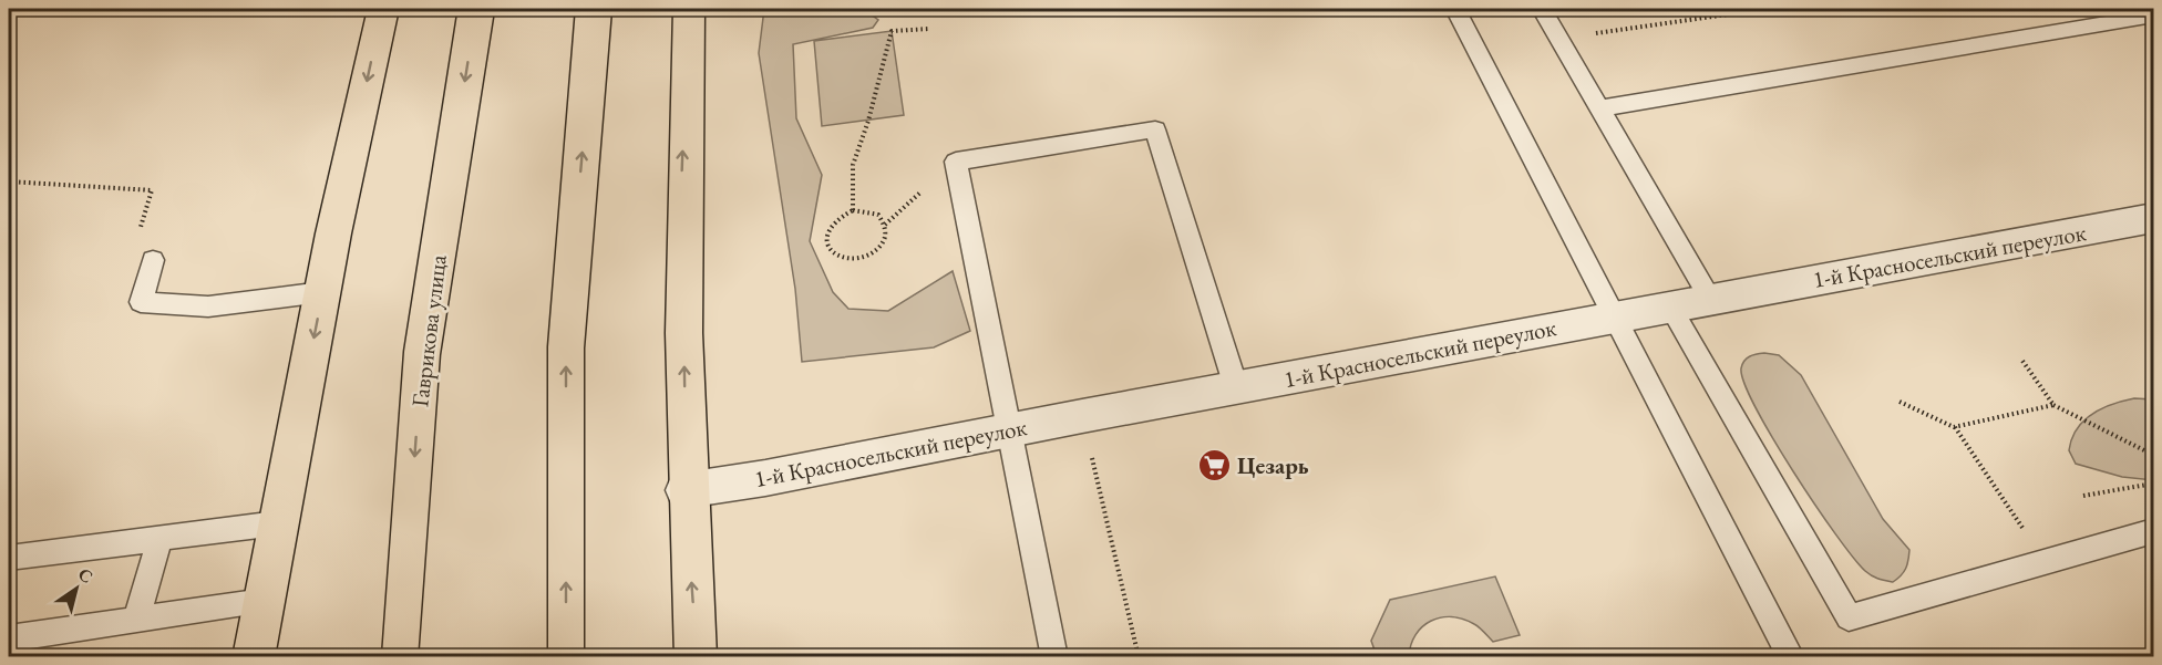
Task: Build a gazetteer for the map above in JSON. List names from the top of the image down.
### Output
{
  "streets": {
    "main road": ["Гаврикова улица"],
    "street": ["1-й Красносельский переулок"]
  },
  "places": {
    "supermarket": ["Цезарь"]
  },
  "north": "top right"
}
